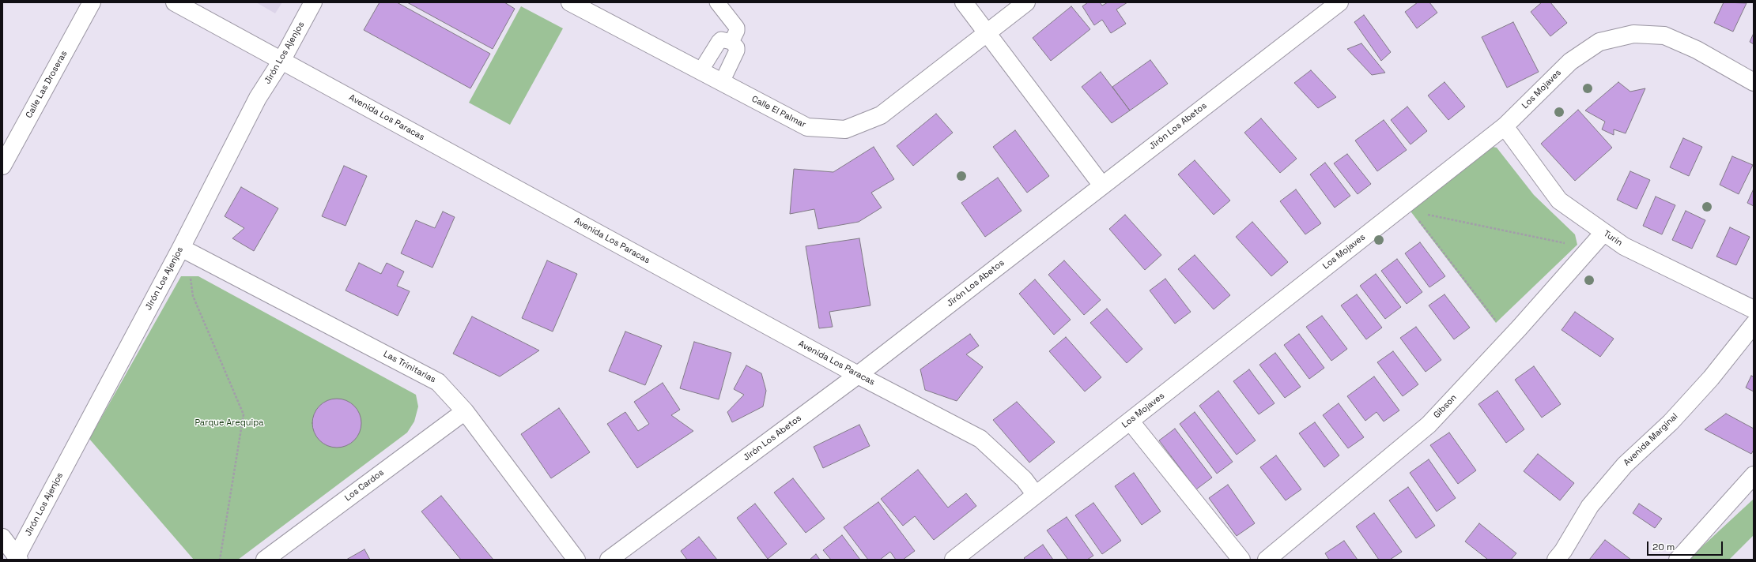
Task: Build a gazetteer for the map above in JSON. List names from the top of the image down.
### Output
{
  "streets": {
    "street": [
      "Jirón Los Ajenjos",
      "Calle Las Droseras",
      "Los Mojaves",
      "Calle El Palmar",
      "Avenida Los Paracas",
      "Jirón Los Abetos",
      "Turín",
      "Las Trinitarias",
      "Gibson",
      "Avenida Marginal",
      "Los Cardos"
    ]
  },
  "crossings": [
    ["Jirón Los Ajenjos", "Avenida Los Paracas"],
    ["Jirón Los Ajenjos", "Las Trinitarias"],
    ["Los Mojaves", "Avenida Los Paracas"],
    ["Los Mojaves", "Turín"],
    ["Avenida Los Paracas", "Jirón Los Abetos"],
    ["Turín", "Gibson"],
    ["Las Trinitarias", "Los Cardos"]
  ],
  "parks": ["Parque Arequipa"],
  "scale_bar": "20 m"
}
